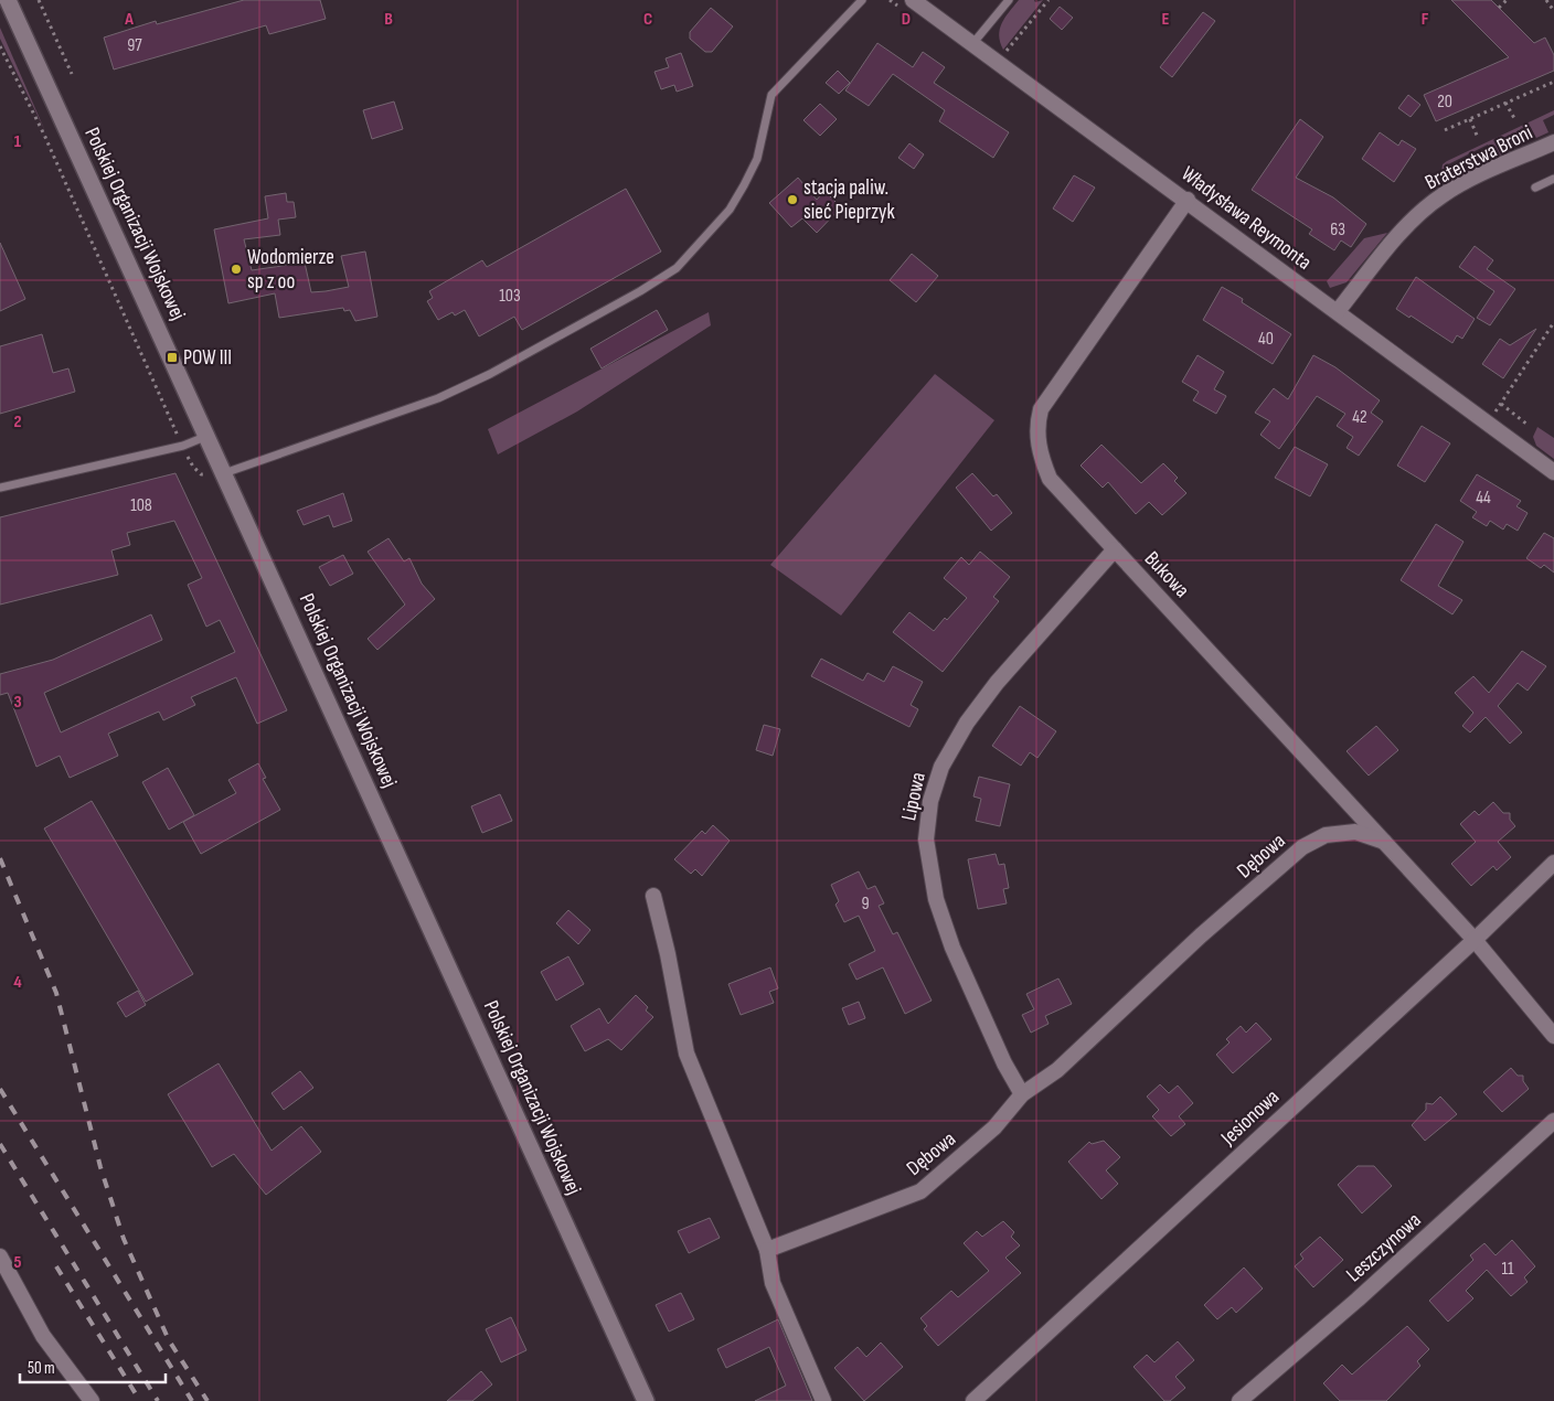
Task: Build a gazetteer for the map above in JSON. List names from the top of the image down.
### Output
{
  "streets": {
    "main road": ["Polskiej Organizacji Wojskowej"],
    "street": [
      "Braterstwa Broni",
      "Władysława Reymonta",
      "Bukowa",
      "Lipowa",
      "Dębowa",
      "Jesionowa",
      "Leszczynowa"
    ]
  },
  "crossings": [
    ["Braterstwa Broni", "Władysława Reymonta"],
    ["Władysława Reymonta", "Bukowa"],
    ["Bukowa", "Lipowa"],
    ["Bukowa", "Dębowa"],
    ["Bukowa", "Jesionowa"],
    ["Lipowa", "Dębowa"]
  ],
  "places": {
    "other": ["stacja paliw. sieć Pieprzyk", "Wodomierze sp z oo"],
    "transit": ["POW III"]
  },
  "house_numbers": [
    "97",
    "20",
    "63",
    "103",
    "40",
    "42",
    "44",
    "108",
    "9",
    "11"
  ],
  "scale_bar": "50 m",
  "grid": {
    "columns": [
      "A",
      "B",
      "C",
      "D",
      "E",
      "F"
    ],
    "rows": [
      "1",
      "2",
      "3",
      "4",
      "5"
    ]
  }
}
